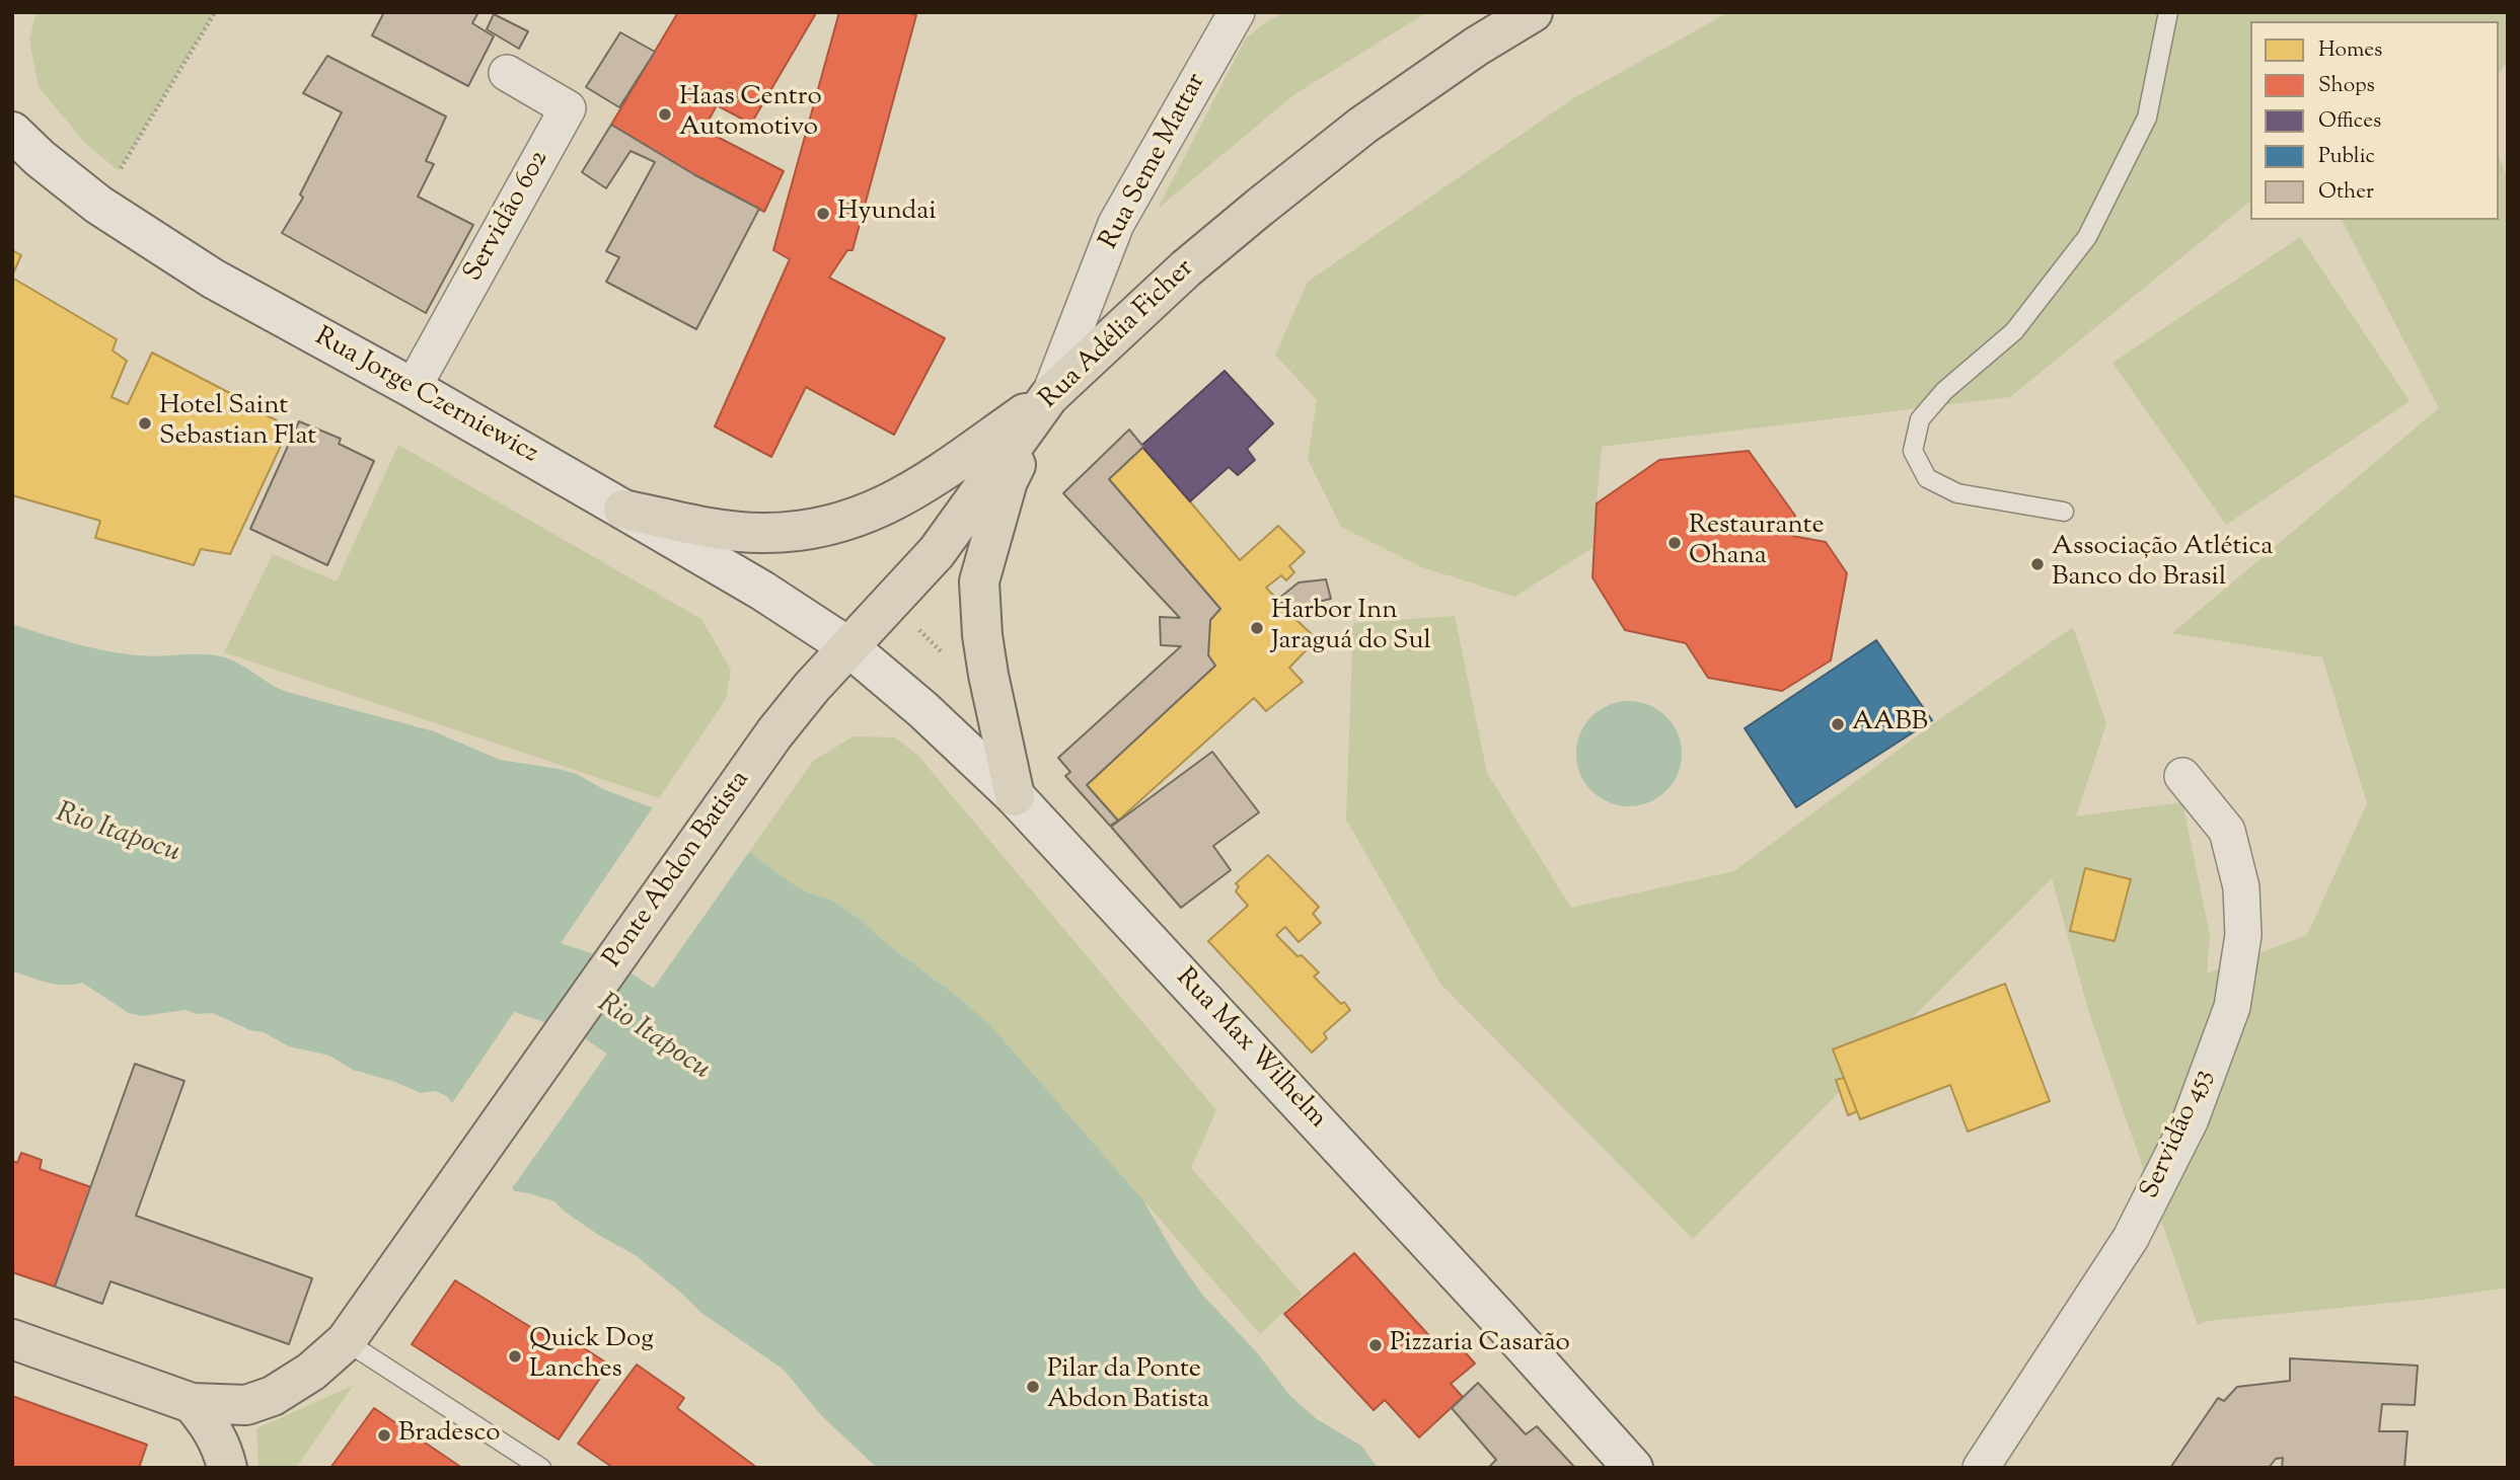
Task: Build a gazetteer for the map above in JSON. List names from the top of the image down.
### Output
{
  "streets": {
    "highway": ["Rua Adélia Ficher", "Ponte Abdon Batista"],
    "main road": ["Rua Jorge Czerniewicz", "Rua Max Wilhelm"],
    "street": ["Rua Seme Mattar", "Servidão 602", "Servidão 453"]
  },
  "crossings": [
    ["Rua Seme Mattar", "Rua Adélia Ficher"],
    ["Servidão 602", "Rua Jorge Czerniewicz"],
    ["Rua Adélia Ficher", "Rua Jorge Czerniewicz"],
    ["Rua Adélia Ficher", "Ponte Abdon Batista"],
    ["Rua Adélia Ficher", "Rua Max Wilhelm"],
    ["Rua Jorge Czerniewicz", "Rua Max Wilhelm"]
  ],
  "water": ["Rio Itapocu"],
  "places": [
    "Haas Centro Automotivo",
    "Hyundai",
    "Hotel Saint Sebastian Flat",
    "Restaurante Ohana",
    "Associação Atlética Banco do Brasil",
    "Harbor Inn Jaraguá do Sul",
    "AABB",
    "Pizzaria Casarão",
    "Quick Dog Lanches",
    "Pilar da Ponte Abdon Batista",
    "Bradesco"
  ],
  "legend": [
    "Homes",
    "Shops",
    "Offices",
    "Public",
    "Other"
  ]
}
